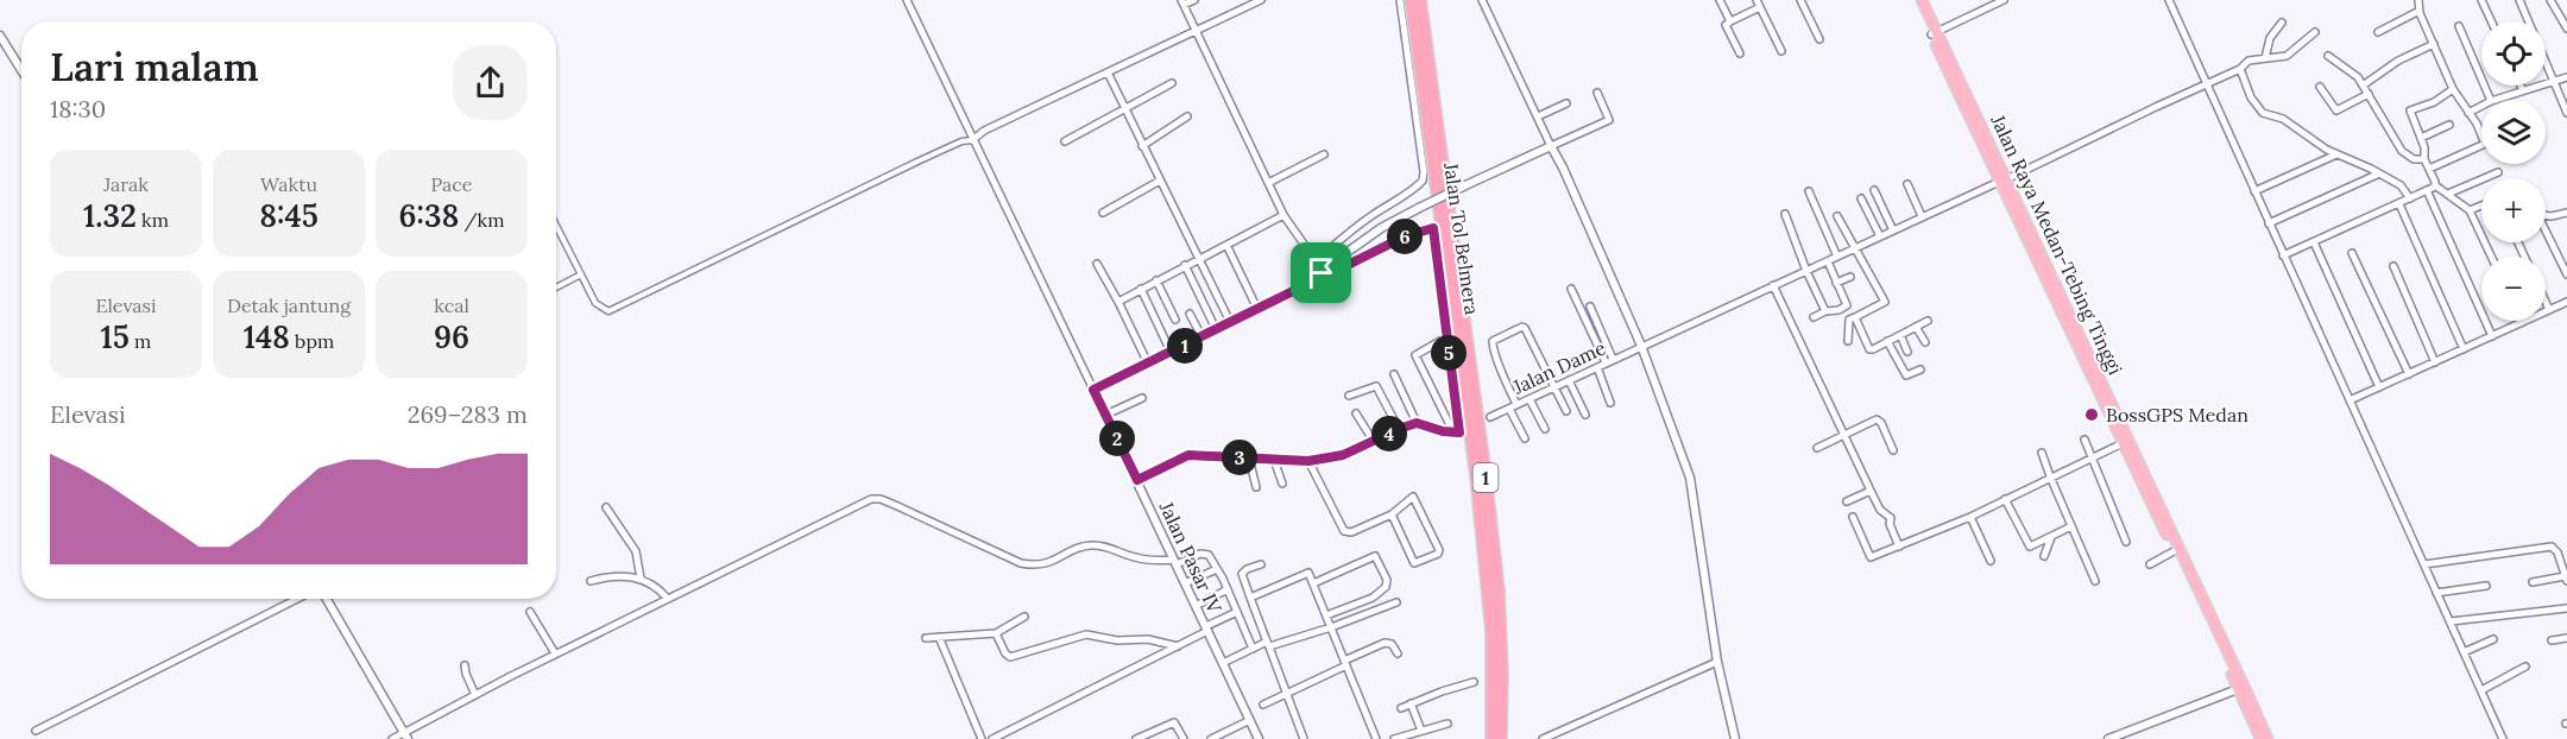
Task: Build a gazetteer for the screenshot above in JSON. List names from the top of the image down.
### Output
{
  "streets": {
    "highway": ["Jalan Tol Belmera", "Jalan Raya Medan-Tebing Tinggi", "1"],
    "street": ["Jalan Dame", "Jalan Pasar IV"]
  },
  "crossings": [
    ["Jalan Raya Medan-Tebing Tinggi", "Jalan Dame"]
  ],
  "places": ["BossGPS Medan"],
  "page": {
    "map_buttons": ["+", "−"],
    "heading": ["Lari malam", "18:30"],
    "stats": [
      ["Jarak", "1.32 km"],
      ["Waktu", "8:45"],
      ["Pace", "6:38 /km"],
      ["Elevasi", "15 m"],
      ["Detak jantung", "148 bpm"],
      ["kcal", "96"]
    ],
    "pins": [
      "6",
      "1",
      "5",
      "4",
      "2",
      "3"
    ],
    "chart": ["Elevasi", "269–283 m"]
  }
}
